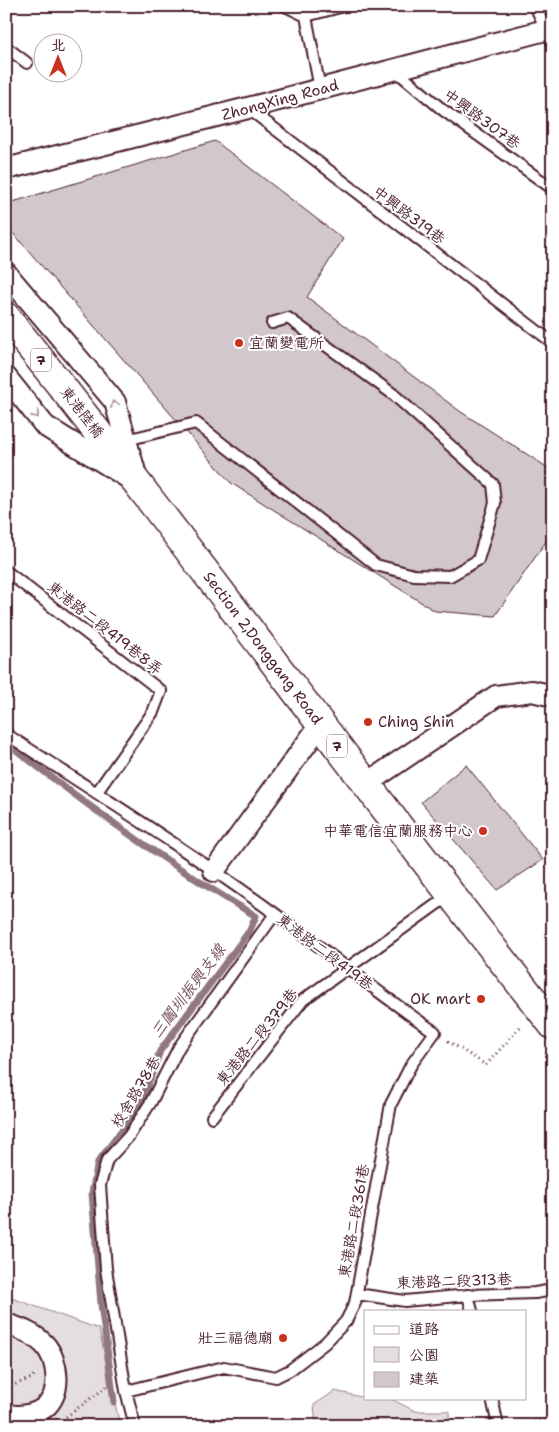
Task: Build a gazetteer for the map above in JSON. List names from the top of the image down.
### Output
{
  "streets": {
    "main road": ["7", "東港陸橋", "Section 2,Donggang Road"],
    "street": ["ZhongXing Road"],
    "lane": [
      "中興路307巷",
      "中興路319巷",
      "東港路二段419巷8弄",
      "東港路二段419巷",
      "東港路二段379巷",
      "校舍路78巷",
      "東港路二段361巷",
      "東港路二段313巷"
    ]
  },
  "crossings": [
    ["ZhongXing Road", "中興路307巷"],
    ["ZhongXing Road", "中興路319巷"],
    ["東港陸橋", "Section 2,Donggang Road"],
    ["東港路二段419巷8弄", "東港路二段419巷"],
    ["Section 2,Donggang Road", "東港路二段379巷"],
    ["東港路二段419巷", "東港路二段379巷"],
    ["東港路二段419巷", "校舍路78巷"],
    ["東港路二段419巷", "東港路二段361巷"],
    ["校舍路78巷", "東港路二段361巷"],
    ["東港路二段361巷", "東港路二段313巷"]
  ],
  "water": ["三鬮圳振興支線"],
  "places": [
    "宜蘭變電所",
    "Ching Shin",
    "中華電信宜蘭服務中心",
    "OK mart",
    "壯三福德廟"
  ],
  "legend": ["道路", "公園", "建築"],
  "north": "top"
}
